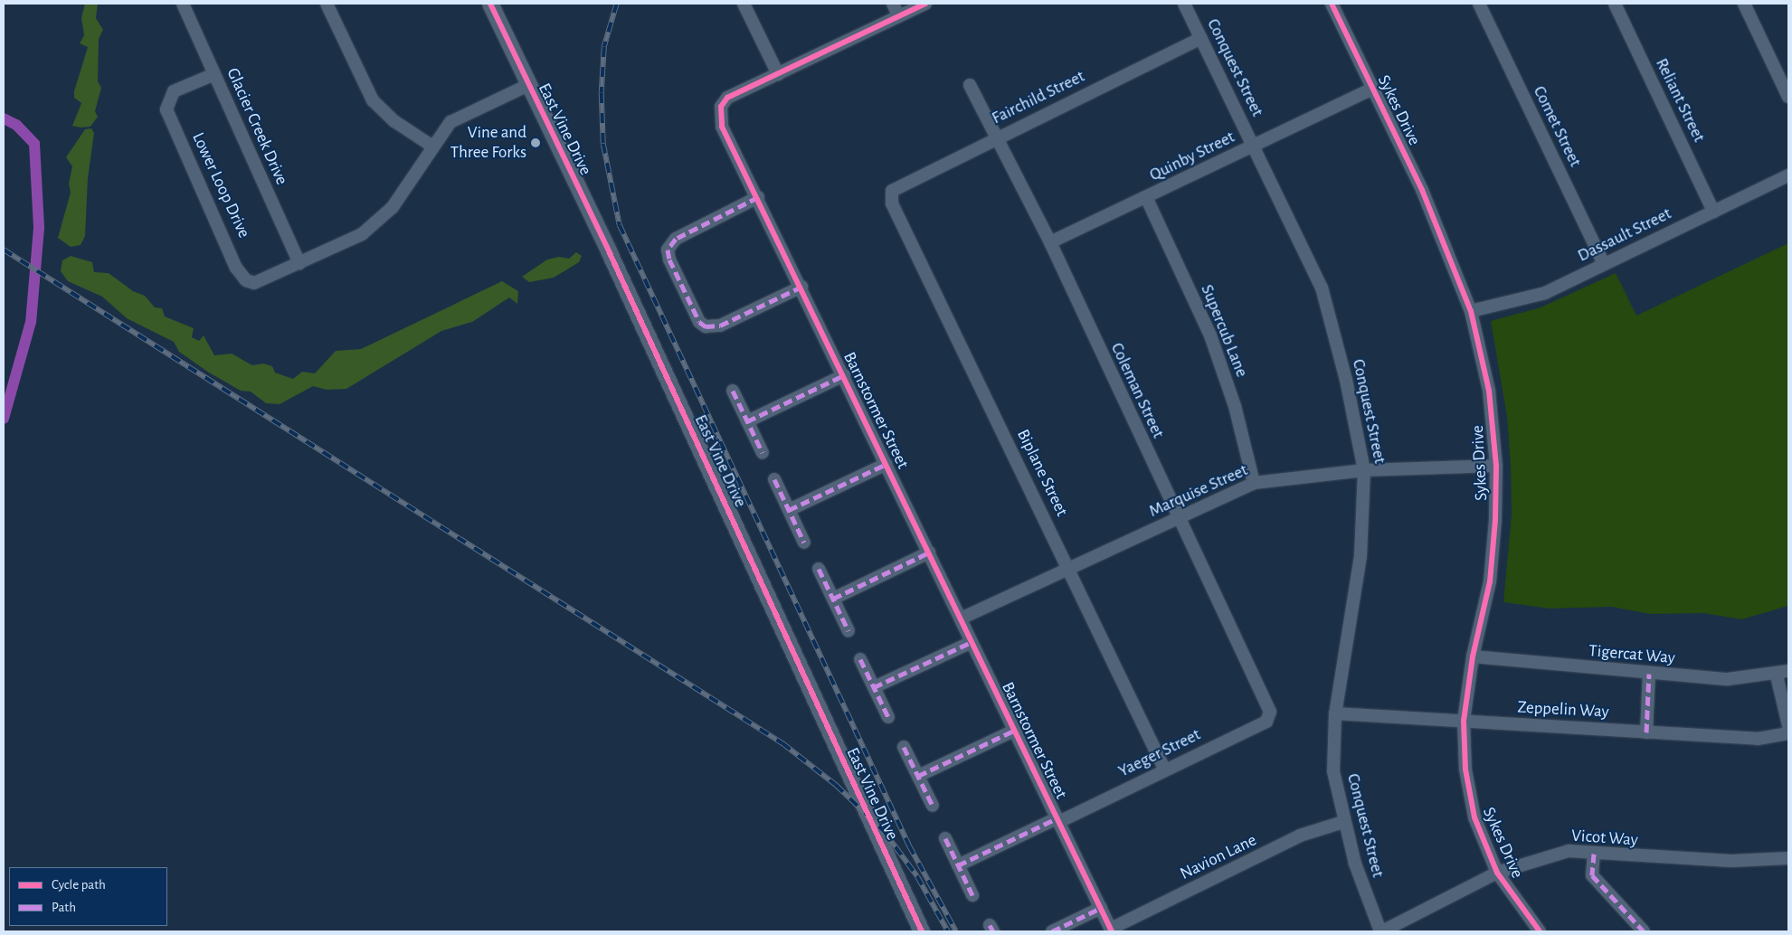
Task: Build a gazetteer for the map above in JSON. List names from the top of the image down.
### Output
{
  "streets": {
    "street": [
      "Conquest Street",
      "Fairchild Street",
      "Reliant Street",
      "Sykes Drive",
      "Glacier Creek Drive",
      "Comet Street",
      "East Vine Drive",
      "Quinby Street",
      "Lower Loop Drive",
      "Dassault Street",
      "Supercub Lane",
      "Coleman Street",
      "Barnstormer Street",
      "Biplane Street",
      "Marquise Street",
      "Tigercat Way",
      "Zeppelin Way",
      "Yaeger Street",
      "Vicot Way",
      "Navion Lane"
    ]
  },
  "crossings": [
    ["Conquest Street", "Fairchild Street"],
    ["Conquest Street", "Quinby Street"],
    ["Conquest Street", "Marquise Street"],
    ["Conquest Street", "Zeppelin Way"],
    ["Conquest Street", "Vicot Way"],
    ["Conquest Street", "Navion Lane"],
    ["Fairchild Street", "Coleman Street"],
    ["Fairchild Street", "Biplane Street"],
    ["Reliant Street", "Dassault Street"],
    ["Sykes Drive", "Quinby Street"],
    ["Sykes Drive", "Dassault Street"],
    ["Sykes Drive", "Marquise Street"],
    ["Sykes Drive", "Tigercat Way"],
    ["Sykes Drive", "Zeppelin Way"],
    ["Sykes Drive", "Vicot Way"],
    ["Glacier Creek Drive", "Lower Loop Drive"],
    ["Comet Street", "Dassault Street"],
    ["Quinby Street", "Supercub Lane"],
    ["Quinby Street", "Coleman Street"],
    ["Supercub Lane", "Marquise Street"],
    ["Coleman Street", "Marquise Street"],
    ["Coleman Street", "Yaeger Street"],
    ["Barnstormer Street", "Marquise Street"],
    ["Barnstormer Street", "Yaeger Street"],
    ["Barnstormer Street", "Navion Lane"],
    ["Biplane Street", "Marquise Street"],
    ["Biplane Street", "Yaeger Street"]
  ],
  "places": ["Vine and Three Forks"],
  "legend": ["Cycle path", "Path"]
}
